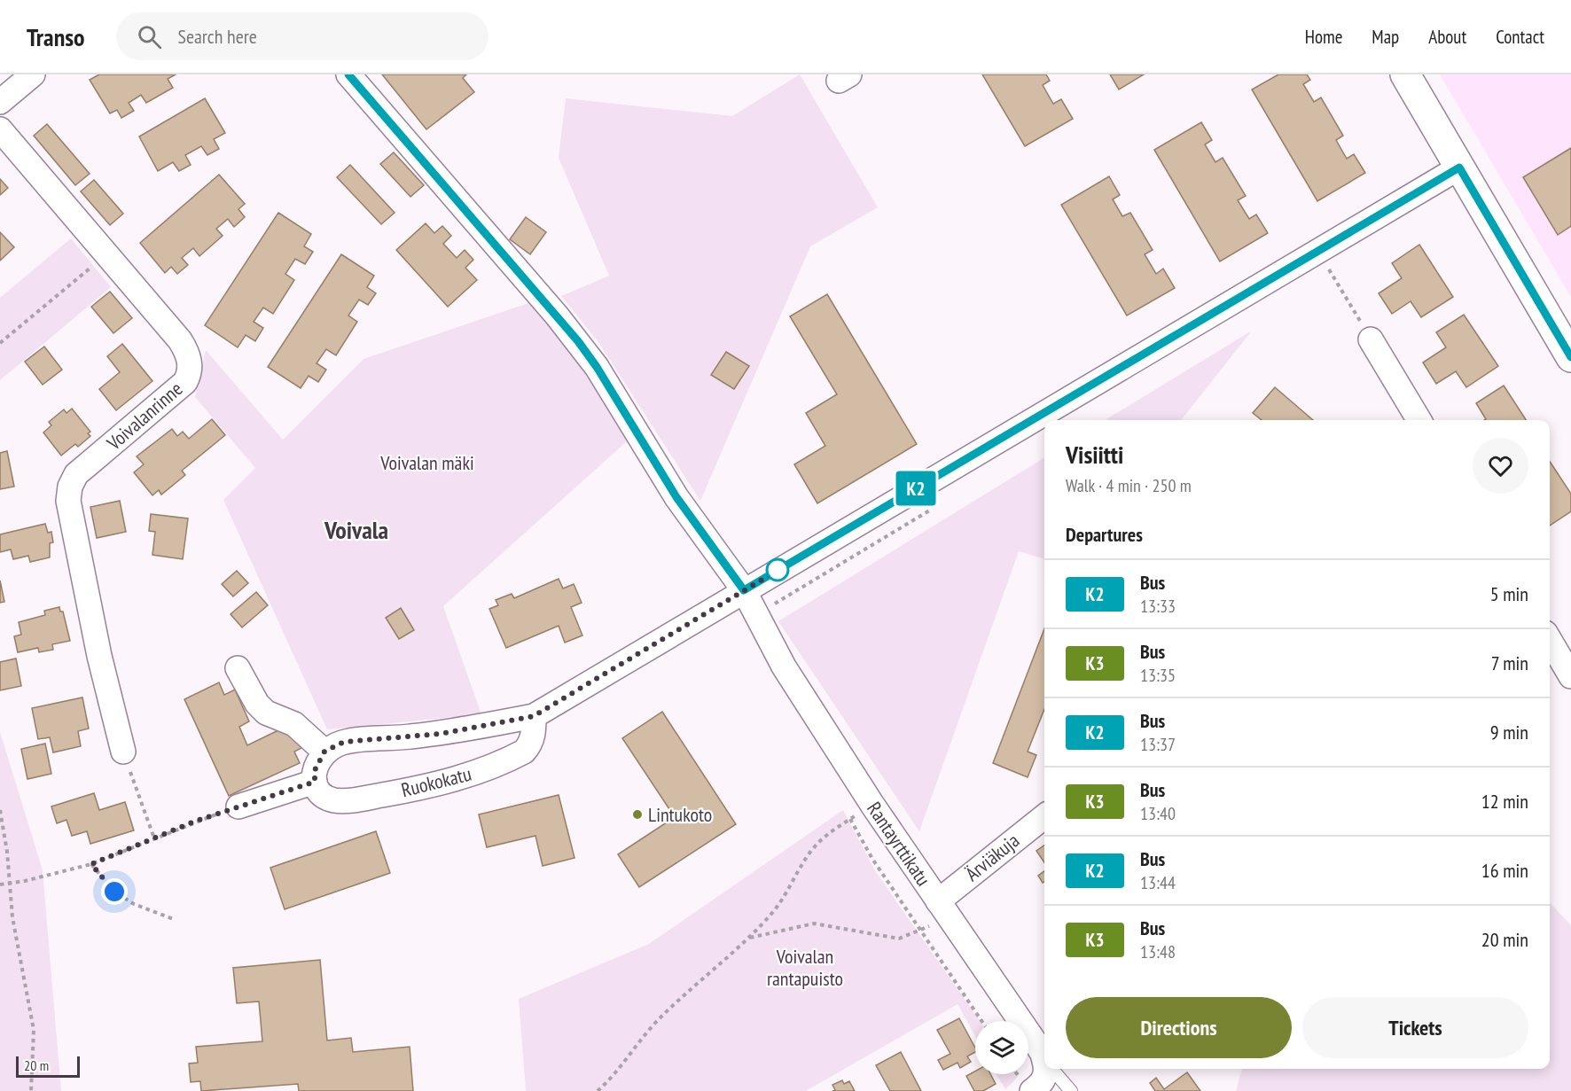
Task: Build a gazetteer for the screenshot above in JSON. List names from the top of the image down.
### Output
{
  "streets": {
    "street": [
      "Voivalanrinne",
      "Ruokokatu",
      "Rantayrttikatu",
      "Ärviäkuja"
    ]
  },
  "crossings": [
    ["Rantayrttikatu", "Ärviäkuja"]
  ],
  "districts": ["Voivala"],
  "parks": ["Voivalan mäki", "Voivalan rantapuisto"],
  "places": ["Lintukoto"],
  "lines": ["bus line K2"],
  "scale_bar": "20 m",
  "page": {
    "header": "Transo",
    "search": "Search here",
    "nav": [
      "Home",
      "Map",
      "About",
      "Contact"
    ],
    "on_map": "K2",
    "heading": [
      ["Visiitti", "Walk · 4 min · 250 m"],
      "Departures"
    ],
    "list": [
      {
        "mark": "K2",
        "name": "Bus",
        "note": "13:33",
        "value": "5 min"
      },
      {
        "mark": "K3",
        "name": "Bus",
        "note": "13:35",
        "value": "7 min"
      },
      {
        "mark": "K2",
        "name": "Bus",
        "note": "13:37",
        "value": "9 min"
      },
      {
        "mark": "K3",
        "name": "Bus",
        "note": "13:40",
        "value": "12 min"
      },
      {
        "mark": "K2",
        "name": "Bus",
        "note": "13:44",
        "value": "16 min"
      },
      {
        "mark": "K3",
        "name": "Bus",
        "note": "13:48",
        "value": "20 min"
      }
    ],
    "buttons": ["Directions", "Tickets"],
    "scale": "20 m"
  }
}
